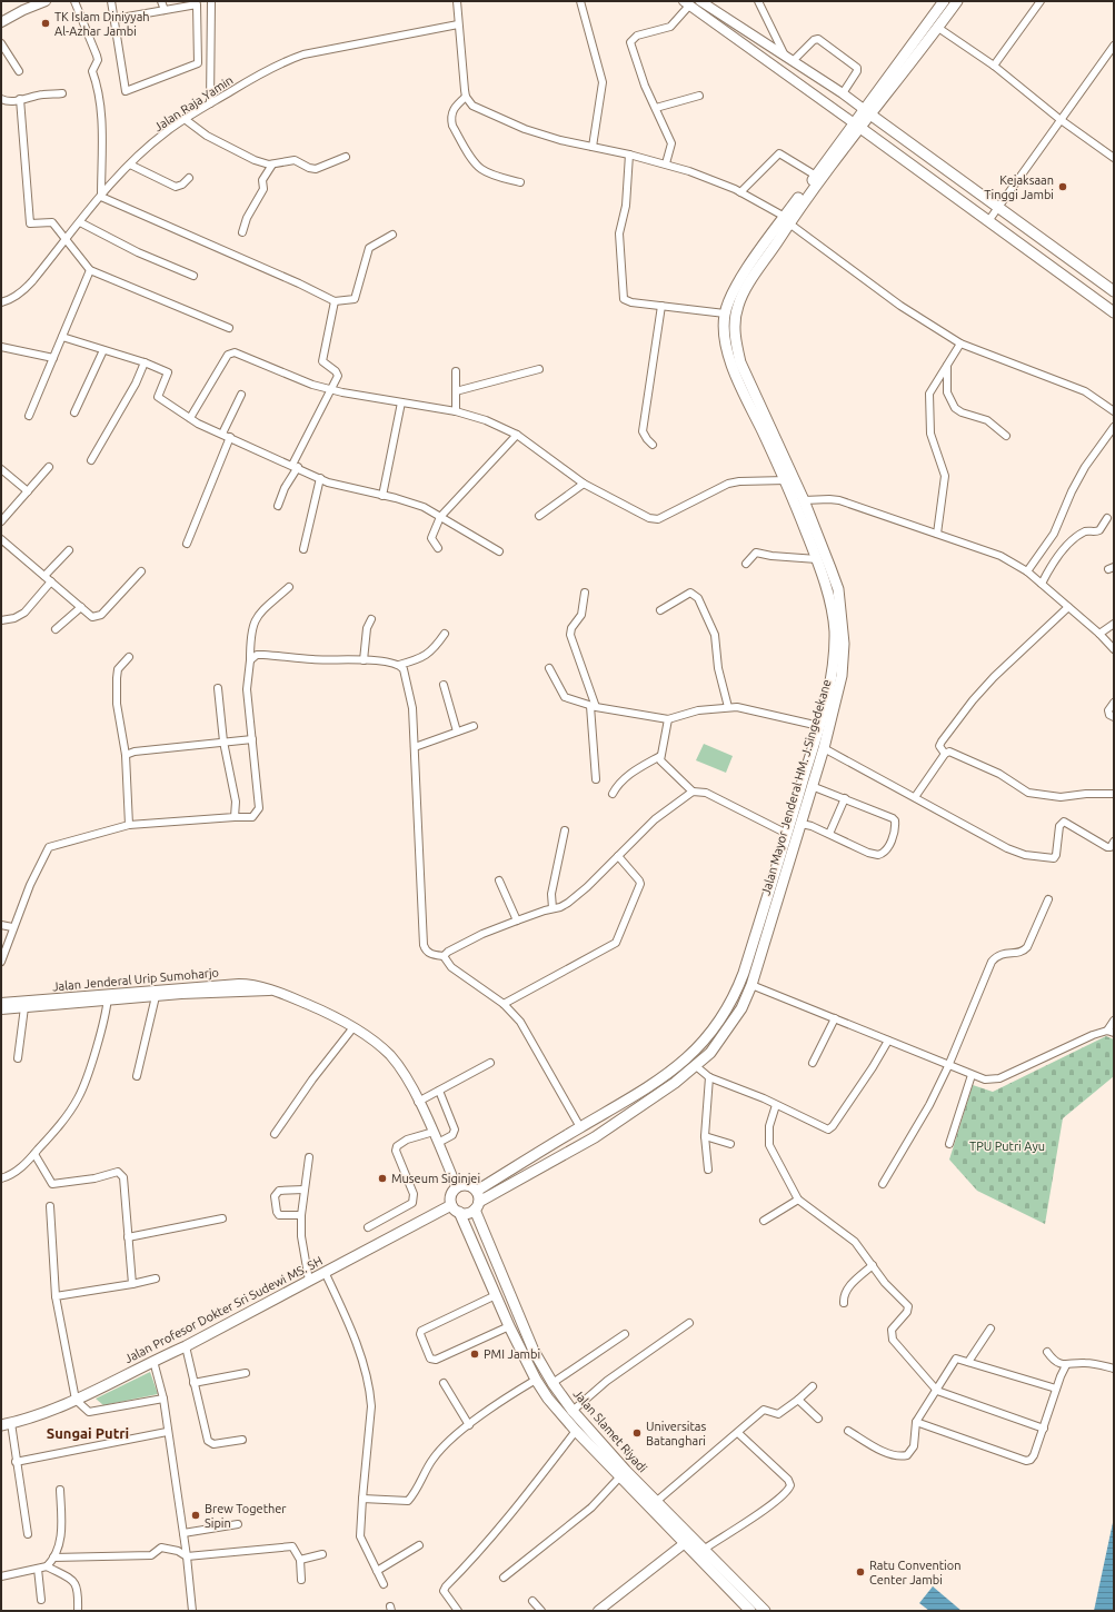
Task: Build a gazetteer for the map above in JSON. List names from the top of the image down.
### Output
{
  "streets": {
    "main road": ["Jalan Mayor Jenderal HM. J.Singedekane", "Jalan Profesor Dokter Sri Sudewi MS. SH", "Jalan Slamet Riyadi"],
    "street": ["Jalan Raja Yamin", "Jalan Jenderal Urip Sumoharjo"]
  },
  "crossings": [
    ["Jalan Mayor Jenderal HM. J.Singedekane", "Jalan Jenderal Urip Sumoharjo"],
    ["Jalan Mayor Jenderal HM. J.Singedekane", "Jalan Profesor Dokter Sri Sudewi MS. SH"],
    ["Jalan Mayor Jenderal HM. J.Singedekane", "Jalan Slamet Riyadi"],
    ["Jalan Jenderal Urip Sumoharjo", "Jalan Profesor Dokter Sri Sudewi MS. SH"],
    ["Jalan Jenderal Urip Sumoharjo", "Jalan Slamet Riyadi"],
    ["Jalan Profesor Dokter Sri Sudewi MS. SH", "Jalan Slamet Riyadi"]
  ],
  "districts": ["Sungai Putri"],
  "parks": ["TPU Putri Ayu"],
  "places": [
    "TK Islam Diniyyah Al-Azhar Jambi",
    "Kejaksaan Tinggi Jambi",
    "Museum Siginjei",
    "PMI Jambi",
    "Universitas Batanghari",
    "Brew Together Sipin",
    "Ratu Convention Center Jambi"
  ]
}
